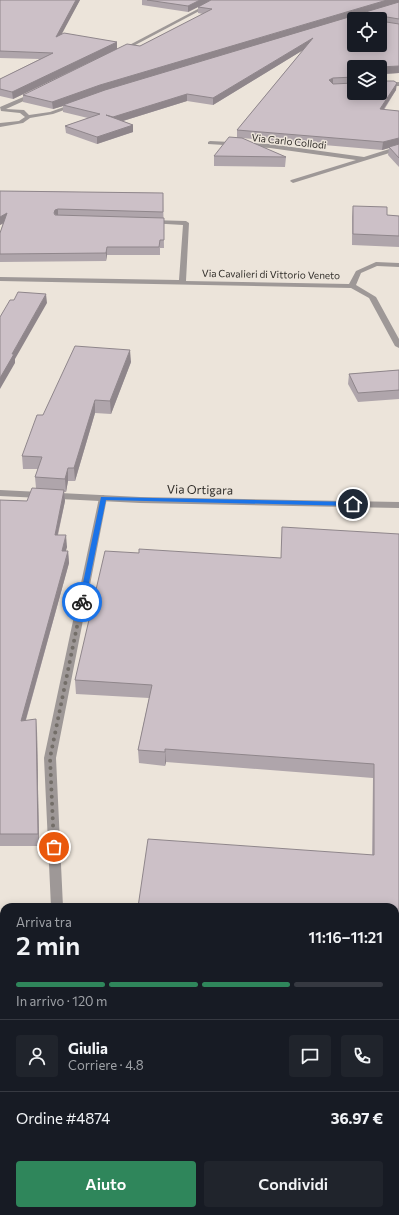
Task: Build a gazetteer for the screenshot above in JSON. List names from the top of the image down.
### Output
{
  "streets": {
    "street": ["Via Carlo Collodi", "Via Cavalieri di Vittorio Veneto", "Via Ortigara"]
  },
  "page": {
    "heading": ["2 min", "Arriva tra", "11:16–11:21"],
    "panel": [
      "Giulia",
      "Corriere · 4.8",
      "Ordine #4874",
      "36.97 €"
    ],
    "bar": "In arrivo · 120 m",
    "buttons": ["Aiuto", "Condividi"]
  }
}
